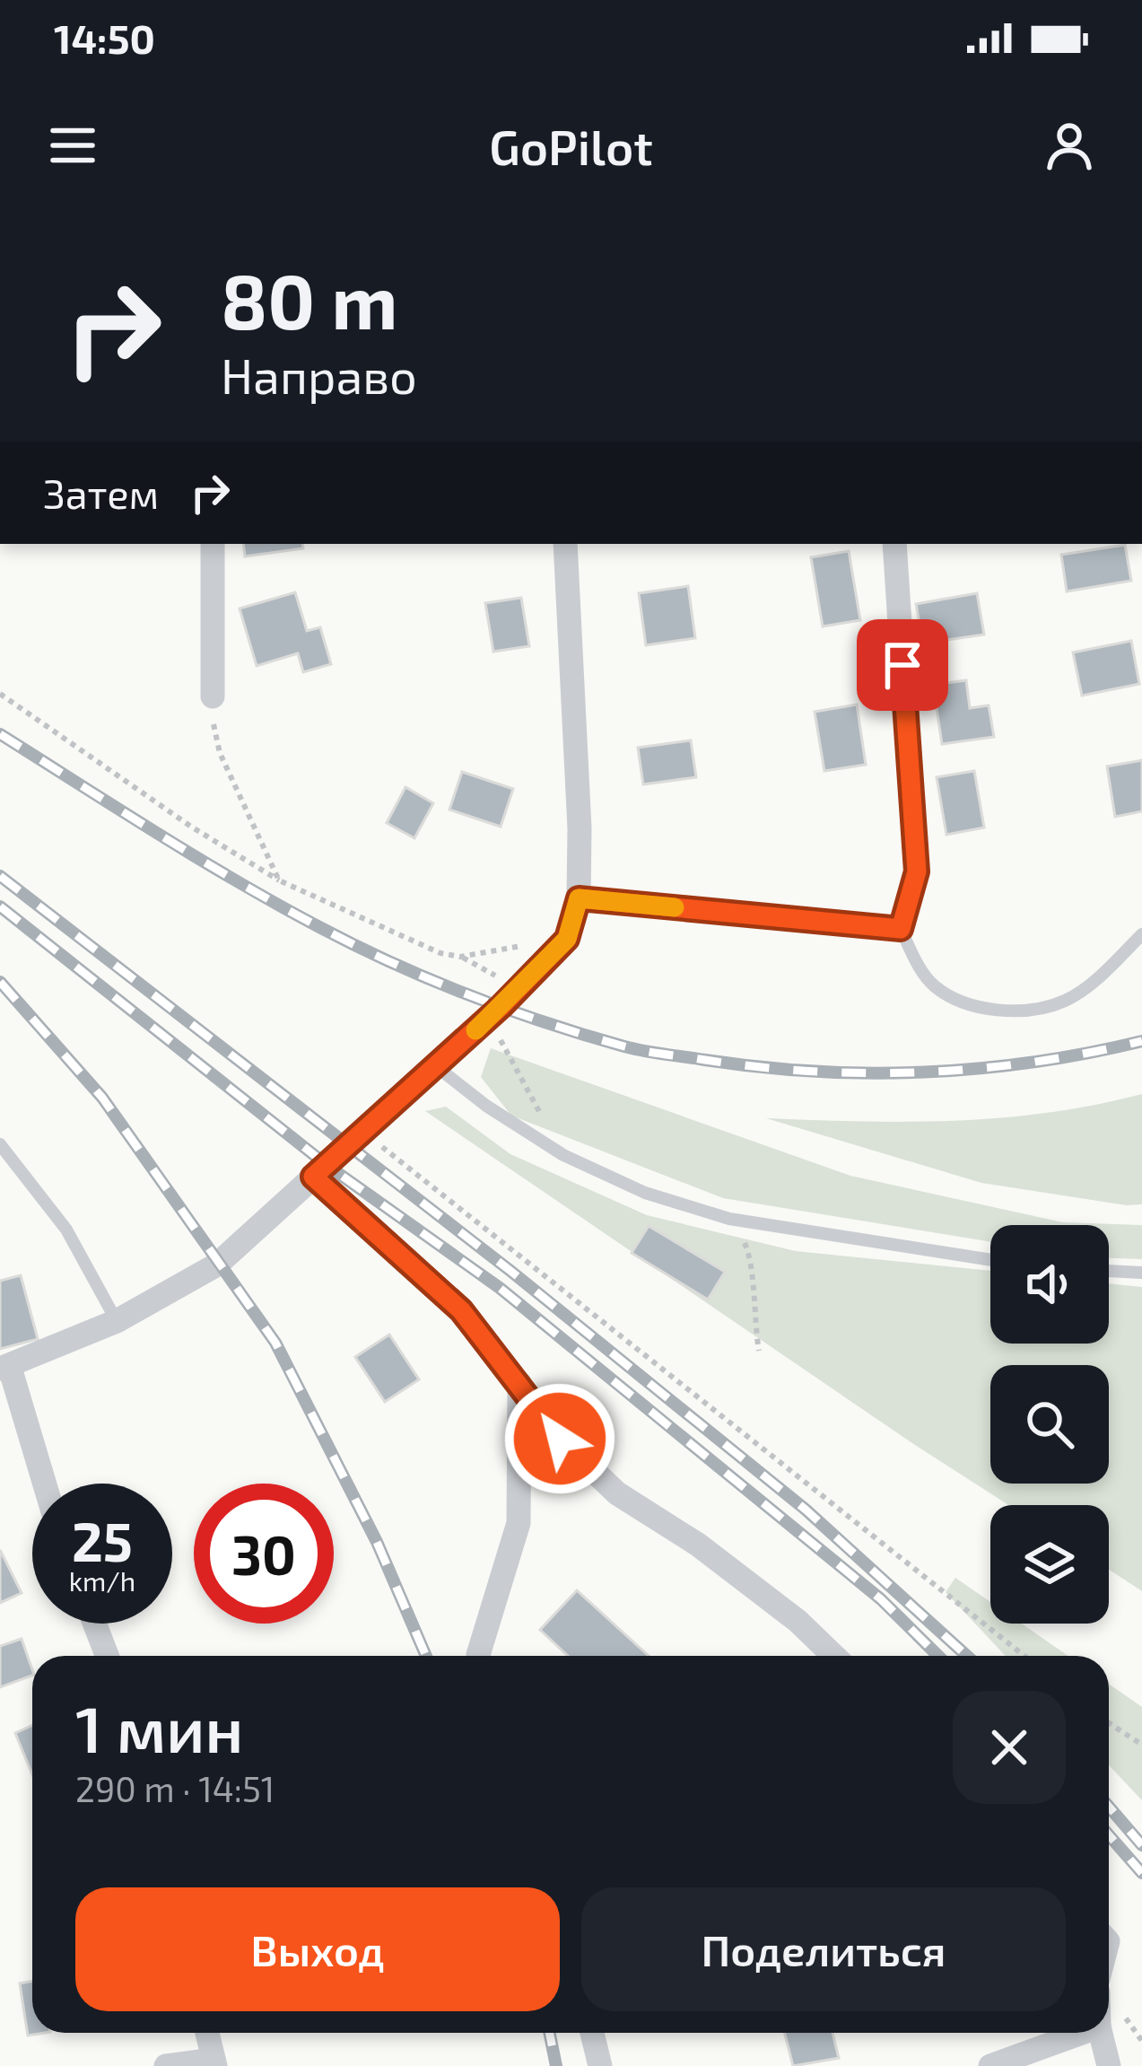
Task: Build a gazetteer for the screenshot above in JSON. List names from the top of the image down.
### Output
{
  "page": {
    "status": "14:50",
    "header": "GoPilot",
    "turn": ["80 m", "Направо"],
    "then": "Затем",
    "speed": "25 km/h",
    "limit": "30",
    "heading": ["1 мин", "290 m · 14:51"],
    "buttons": ["Выход", "Поделиться"]
  }
}
